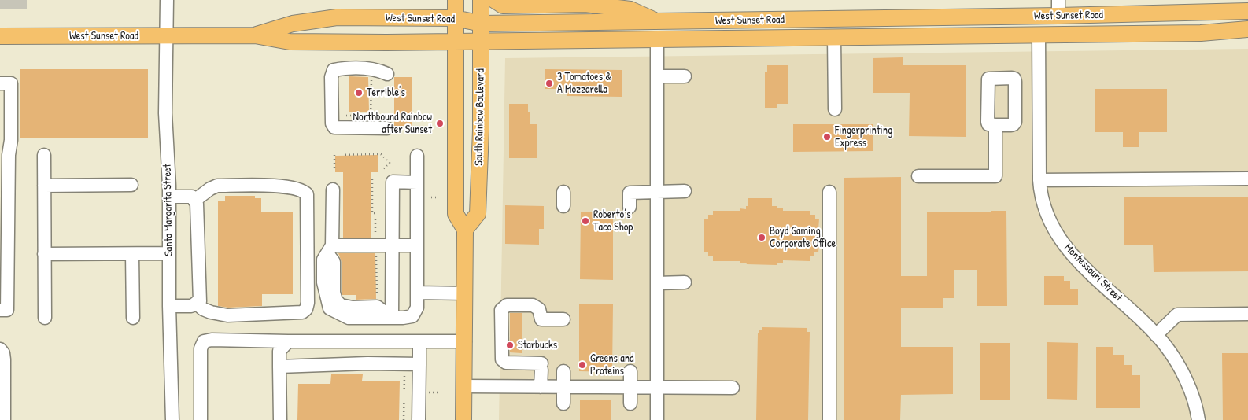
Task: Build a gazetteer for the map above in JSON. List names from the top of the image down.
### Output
{
  "streets": {
    "main road": ["West Sunset Road", "South Rainbow Boulevard"],
    "street": ["Santa Margarita Street", "Montessouri Street"]
  },
  "crossings": [
    ["West Sunset Road", "South Rainbow Boulevard"],
    ["West Sunset Road", "Santa Margarita Street"],
    ["West Sunset Road", "Montessouri Street"]
  ],
  "places": [
    "3 Tomatoes & A Mozzarella",
    "Terrible's",
    "Northbound Rainbow after Sunset",
    "Fingerprinting Express",
    "Roberto’s Taco Shop",
    "Boyd Gaming Corporate Office",
    "Starbucks",
    "Greens and Proteins"
  ]
}
